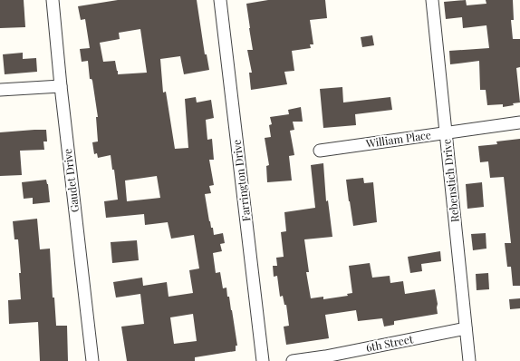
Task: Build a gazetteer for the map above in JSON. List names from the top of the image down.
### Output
{
  "streets": {
    "street": [
      "William Place",
      "Gaudet Drive",
      "Farrington Drive",
      "Rebenstich Drive",
      "6th Street"
    ]
  },
  "crossings": [
    ["William Place", "Rebenstich Drive"],
    ["Rebenstich Drive", "6th Street"]
  ]
}
